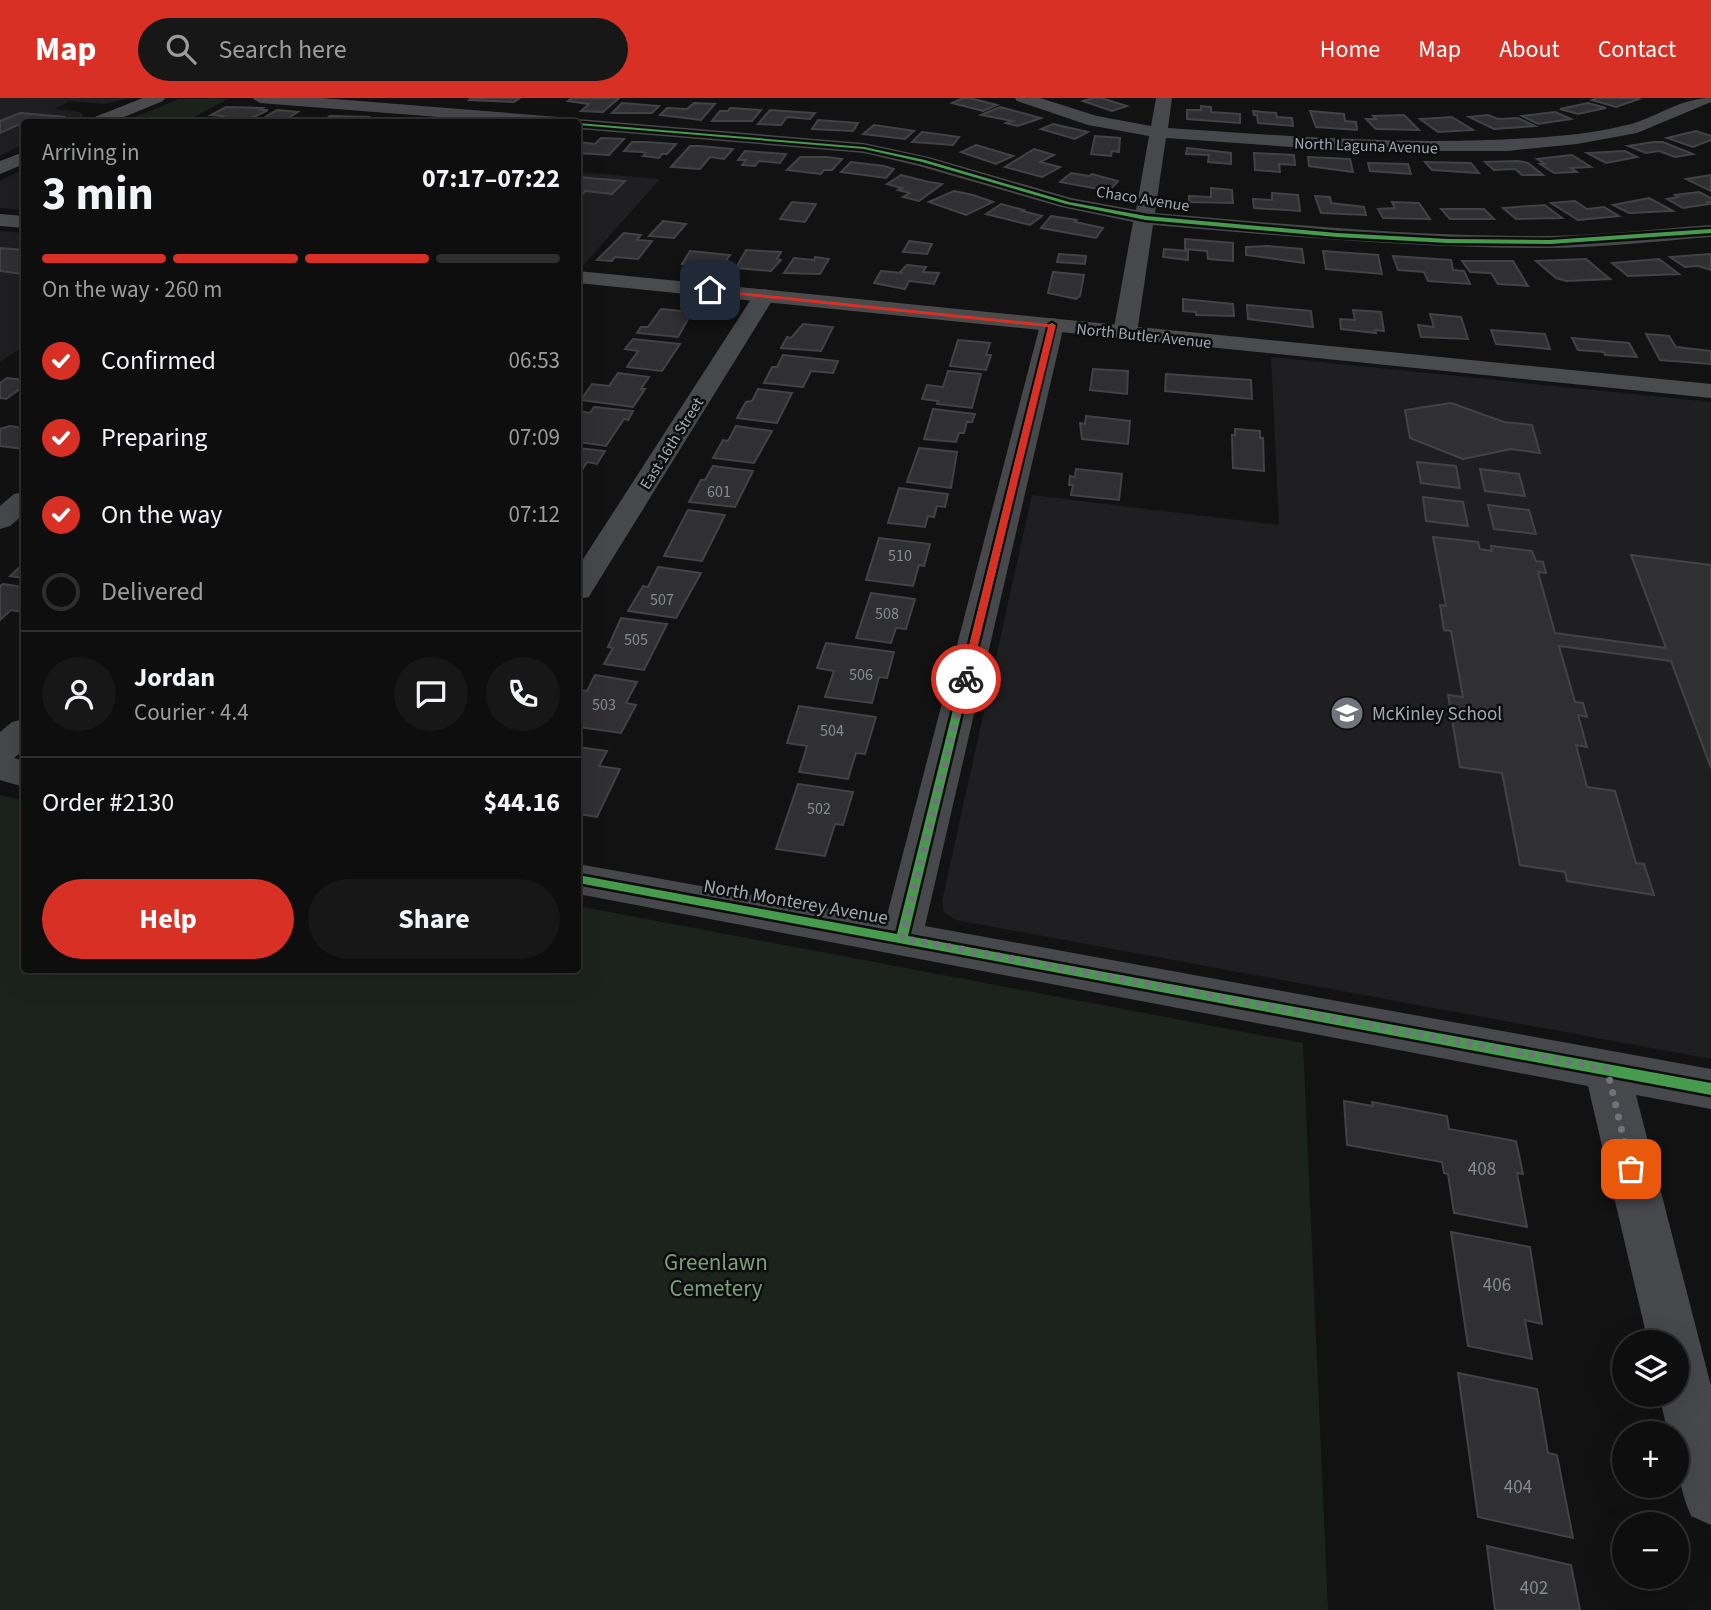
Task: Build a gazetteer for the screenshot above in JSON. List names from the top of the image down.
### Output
{
  "streets": {
    "main road": ["North Butler Avenue"],
    "street": [
      "North Laguna Avenue",
      "Chaco Avenue",
      "East 16th Street",
      "North Monterey Avenue"
    ]
  },
  "crossings": [
    ["North Butler Avenue", "East 16th Street"]
  ],
  "parks": ["Greenlawn Cemetery"],
  "places": {
    "school or university": ["McKinley School"]
  },
  "house_numbers": [
    "601",
    "510",
    "507",
    "508",
    "505",
    "506",
    "503",
    "504",
    "502",
    "408",
    "406",
    "404",
    "402"
  ],
  "page": {
    "header": "Map",
    "search": "Search here",
    "nav": [
      "Home",
      "Map",
      "About",
      "Contact"
    ],
    "heading": ["3 min", "Arriving in", "07:17–07:22"],
    "panel": [
      "Jordan",
      "Courier · 4.4",
      "Order #2130",
      "$44.16"
    ],
    "bar": "On the way · 260 m",
    "list": [
      ["Confirmed", "06:53"],
      ["Preparing", "07:09"],
      ["On the way", "07:12"],
      "Delivered"
    ],
    "buttons": ["Help", "Share"],
    "map_buttons": ["+", "−"]
  }
}
